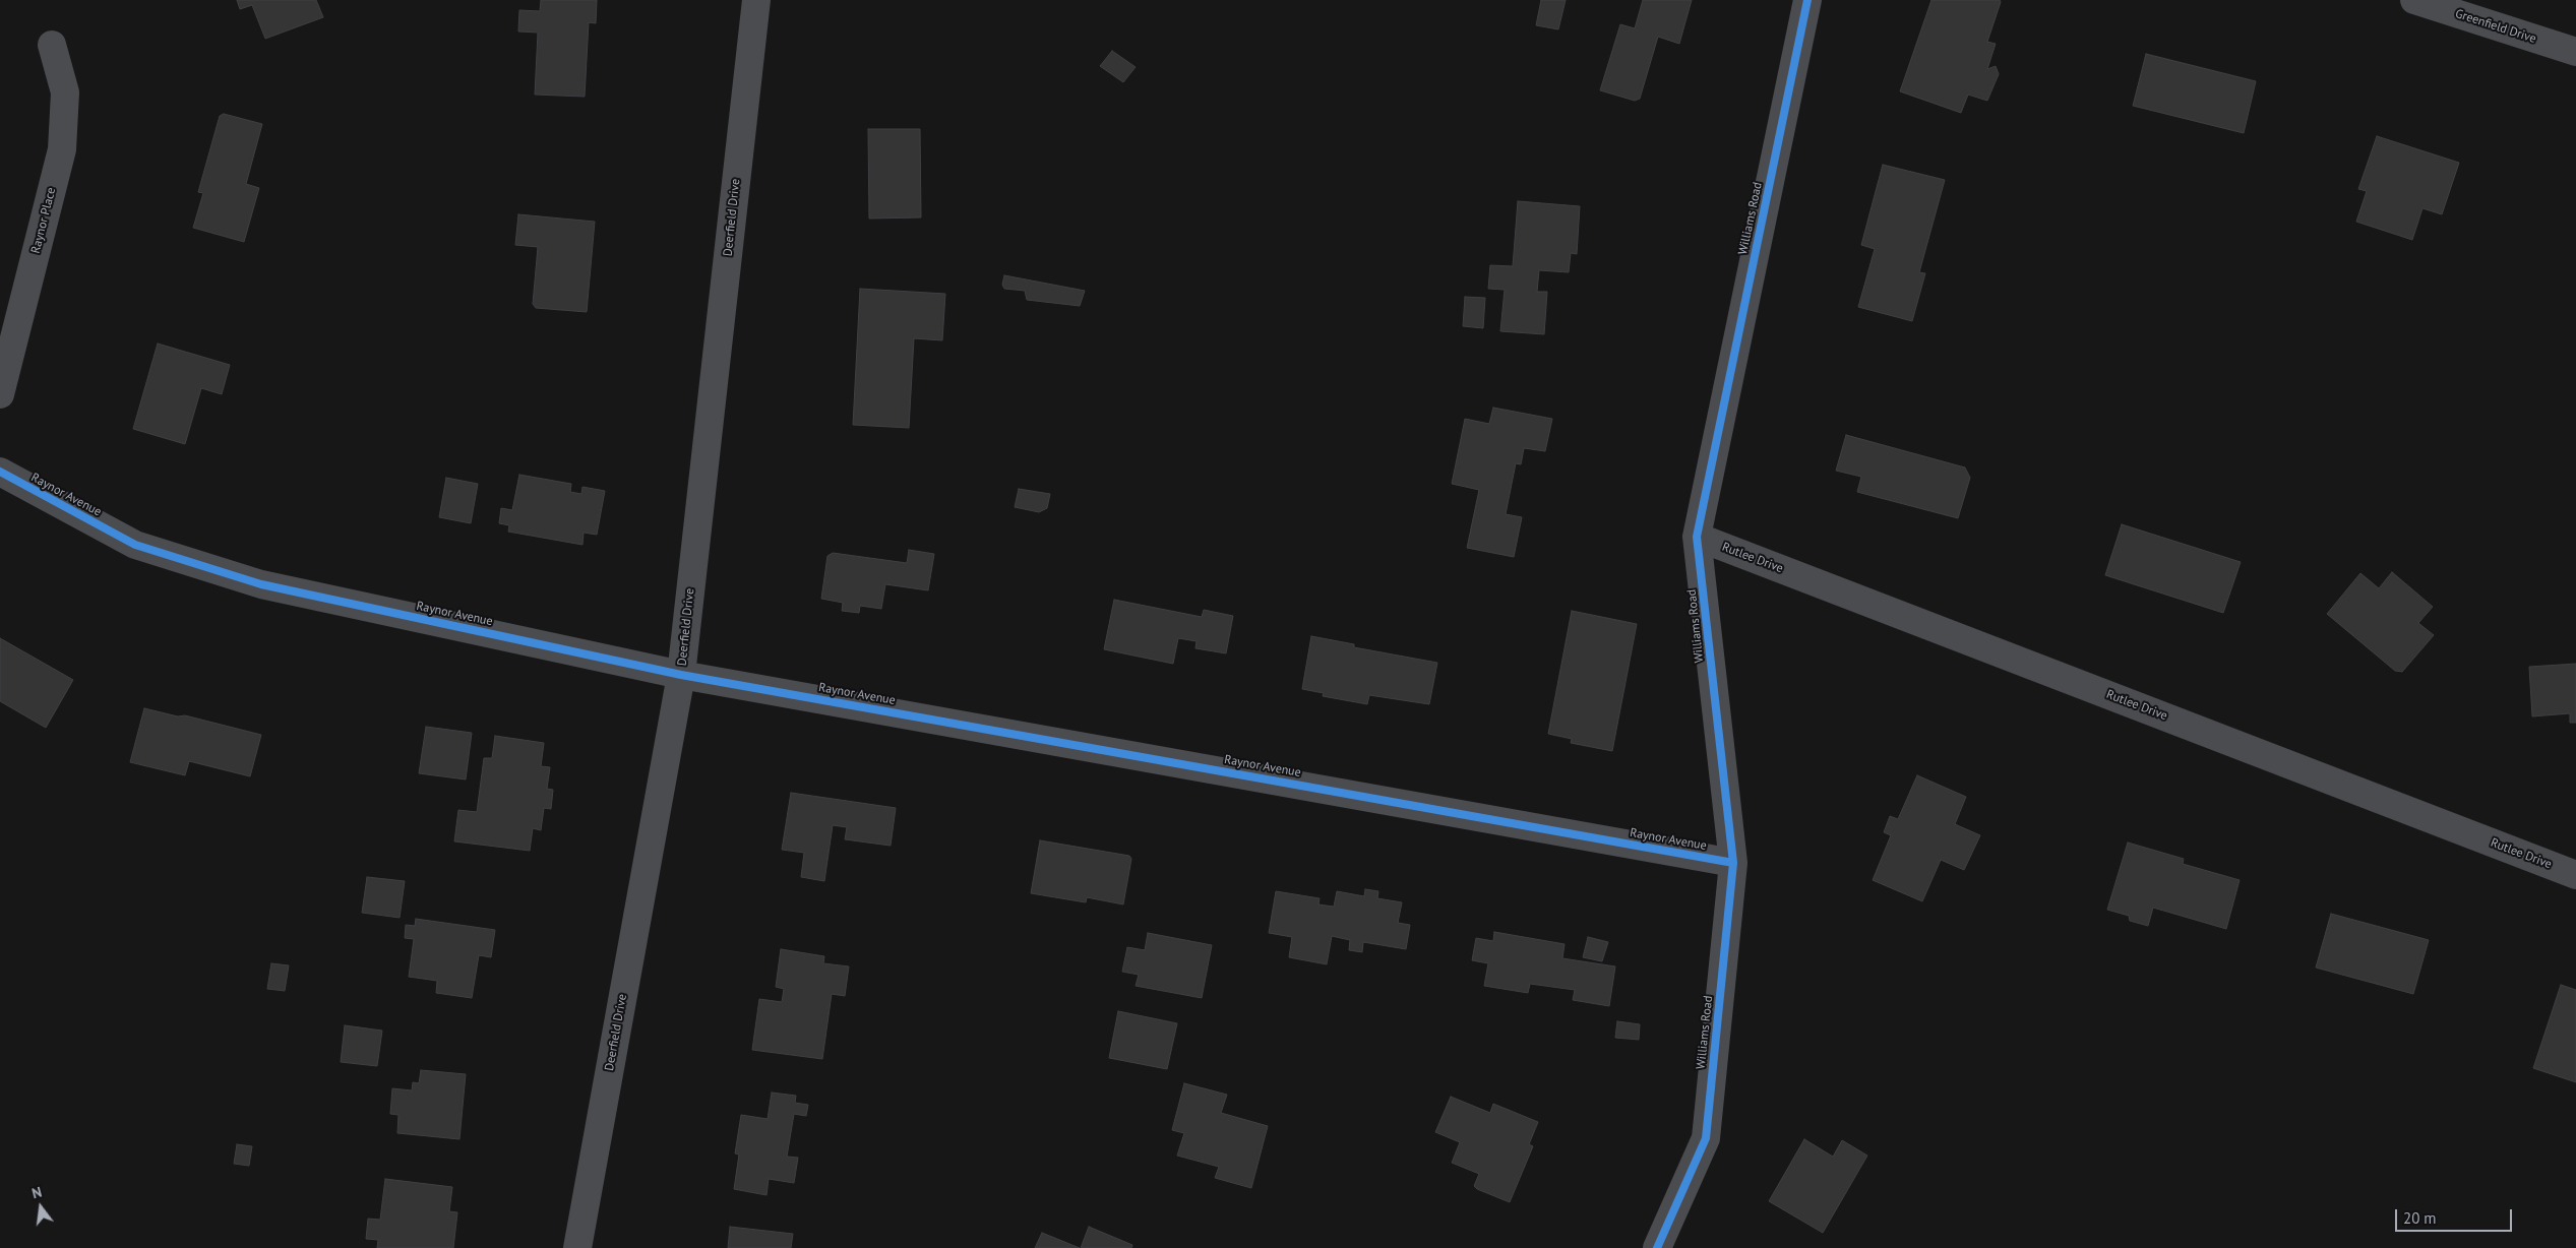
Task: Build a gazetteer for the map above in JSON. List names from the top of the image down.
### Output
{
  "streets": {
    "street": [
      "Greenfield Drive",
      "Deerfield Drive",
      "Williams Road",
      "Raynor Place",
      "Raynor Avenue",
      "Rutlee Drive"
    ]
  },
  "crossings": [
    ["Deerfield Drive", "Raynor Avenue"],
    ["Williams Road", "Raynor Avenue"],
    ["Williams Road", "Rutlee Drive"]
  ],
  "scale_bar": "20 m",
  "north": "top"
}
